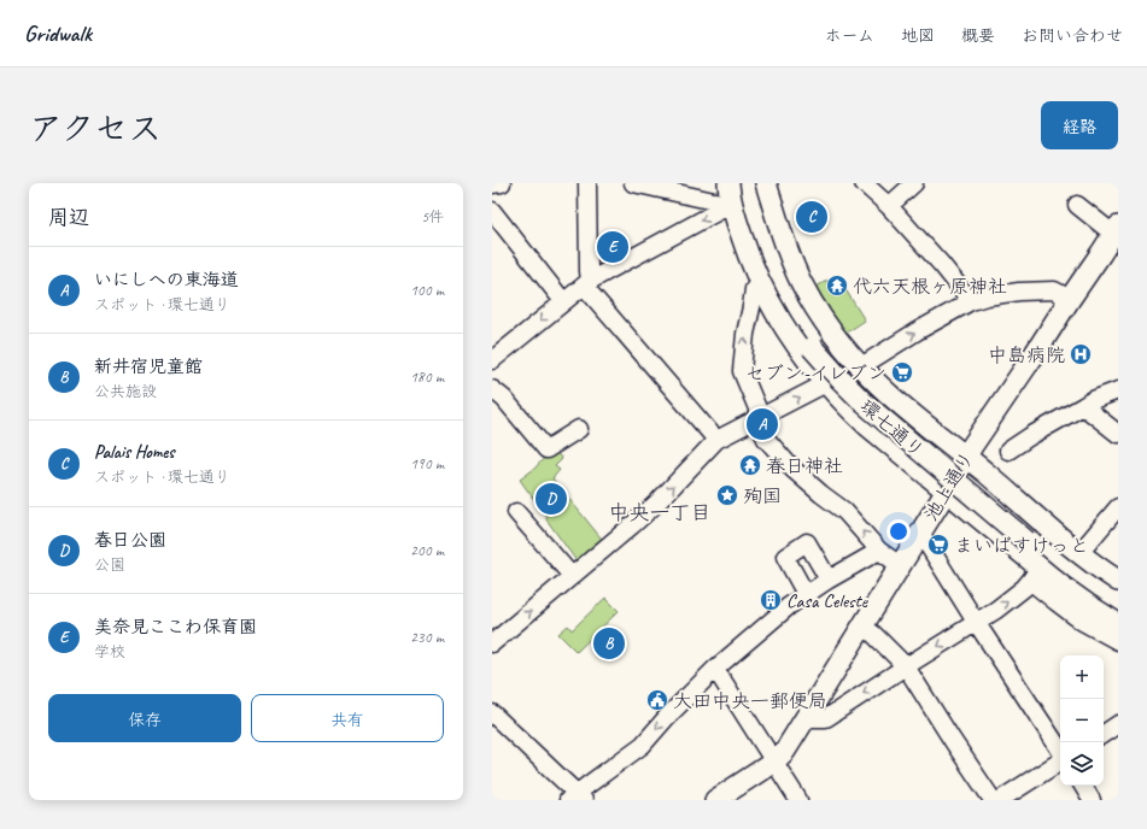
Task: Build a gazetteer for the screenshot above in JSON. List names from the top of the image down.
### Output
{
  "streets": {
    "main road": ["環七通り", "池上通り"]
  },
  "districts": ["中央一丁目"],
  "places": {
    "temple": ["代六天根ヶ原神社", "春日神社"],
    "hospital": ["中島病院"],
    "supermarket": ["セブン-イレブン", "まいばすけっと"],
    "place": ["殉国"],
    "building": ["Casa Celeste"],
    "public building": ["大田中央一郵便局"]
  },
  "page": {
    "header": "Gridwalk",
    "nav": [
      "ホーム",
      "地図",
      "概要",
      "お問い合わせ"
    ],
    "title": "アクセス",
    "buttons": [
      "経路",
      ["保存", "共有"]
    ],
    "heading": ["周辺", "5件"],
    "pins": [
      "C",
      "E",
      "A",
      "D",
      "B"
    ],
    "list": [
      {
        "mark": "A",
        "name": "いにしへの東海道",
        "note": "スポット · 環七通り",
        "value": "100 m"
      },
      {
        "mark": "B",
        "name": "新井宿児童館",
        "note": "公共施設",
        "value": "180 m"
      },
      {
        "mark": "C",
        "name": "Palais Homes",
        "note": "スポット · 環七通り",
        "value": "190 m"
      },
      {
        "mark": "D",
        "name": "春日公園",
        "note": "公園",
        "value": "200 m"
      },
      {
        "mark": "E",
        "name": "美奈見ここわ保育園",
        "note": "学校",
        "value": "230 m"
      }
    ],
    "map_buttons": ["+", "−"]
  }
}
